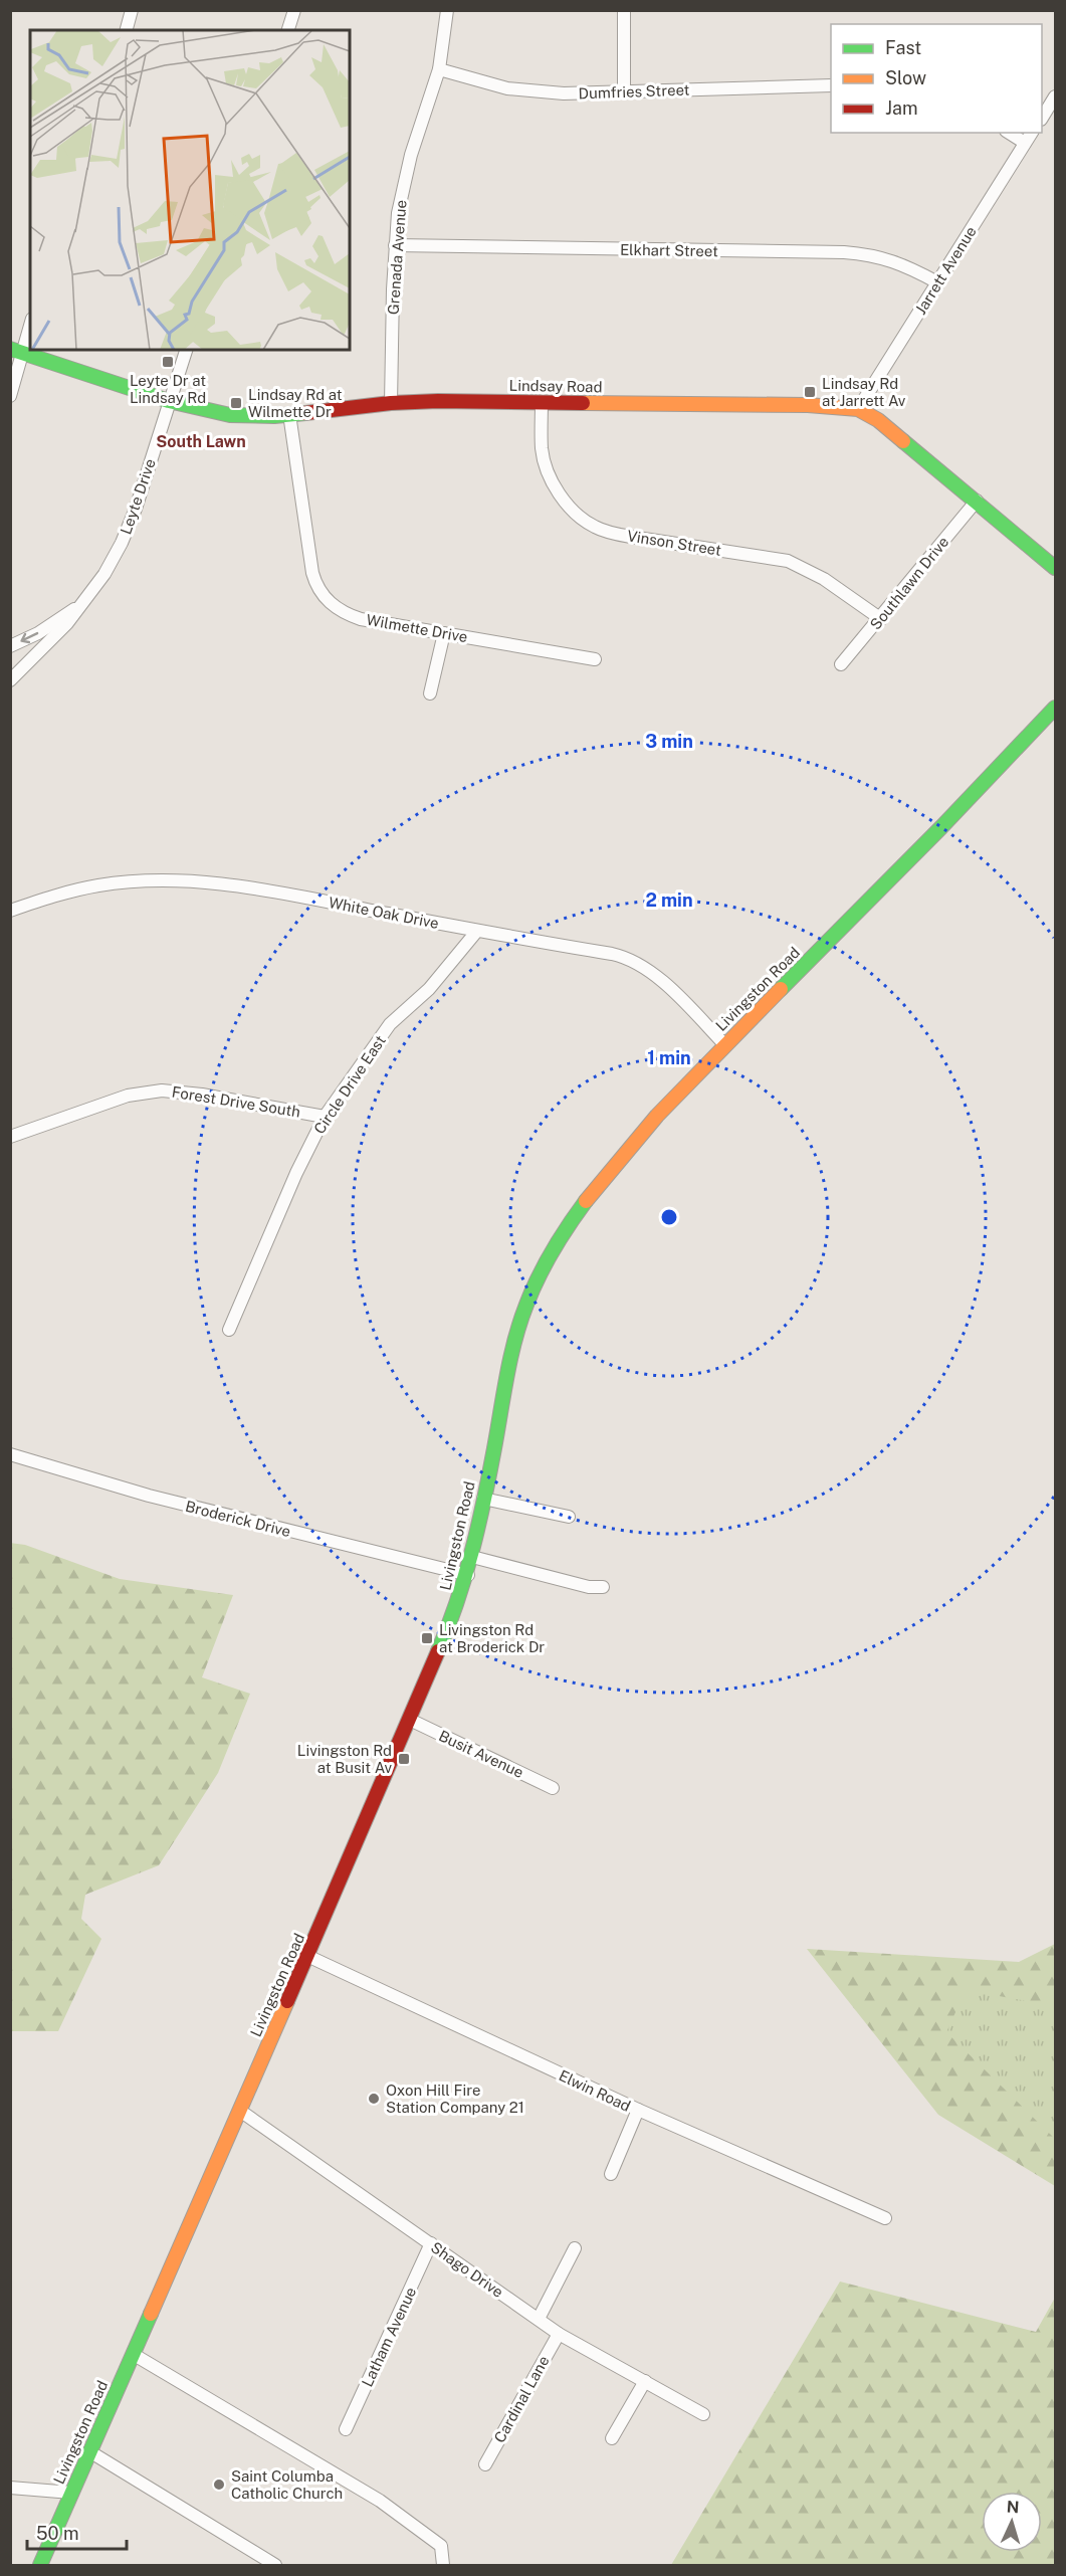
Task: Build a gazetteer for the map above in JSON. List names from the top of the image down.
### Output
{
  "streets": {
    "main road": ["Lindsay Road", "Livingston Road"],
    "street": [
      "Dumfries Street",
      "Elkhart Street",
      "Grenada Avenue",
      "Jarrett Avenue",
      "Leyte Drive",
      "Vinson Street",
      "Southlawn Drive",
      "Wilmette Drive",
      "White Oak Drive",
      "Circle Drive East",
      "Forest Drive South",
      "Broderick Drive",
      "Busit Avenue",
      "Elwin Road",
      "Shago Drive",
      "Latham Avenue",
      "Cardinal Lane"
    ]
  },
  "crossings": [
    ["Dumfries Street", "Grenada Avenue"],
    ["Elkhart Street", "Grenada Avenue"],
    ["Elkhart Street", "Jarrett Avenue"],
    ["Grenada Avenue", "Lindsay Road"],
    ["Jarrett Avenue", "Lindsay Road"],
    ["Lindsay Road", "Leyte Drive"],
    ["Lindsay Road", "Vinson Street"],
    ["Lindsay Road", "Southlawn Drive"],
    ["Lindsay Road", "Wilmette Drive"],
    ["Vinson Street", "Southlawn Drive"],
    ["White Oak Drive", "Livingston Road"],
    ["White Oak Drive", "Circle Drive East"],
    ["Livingston Road", "Broderick Drive"],
    ["Livingston Road", "Busit Avenue"],
    ["Livingston Road", "Elwin Road"],
    ["Livingston Road", "Shago Drive"],
    ["Circle Drive East", "Forest Drive South"],
    ["Shago Drive", "Latham Avenue"],
    ["Shago Drive", "Cardinal Lane"]
  ],
  "districts": ["South Lawn"],
  "places": {
    "transit": [
      "Leyte Dr at Lindsay Rd",
      "Lindsay Rd at Jarrett Av",
      "Lindsay Rd at Wilmette Dr",
      "Livingston Rd at Broderick Dr",
      "Livingston Rd at Busit Av"
    ],
    "other": ["Oxon Hill Fire Station Company 21", "Saint Columba Catholic Church"]
  },
  "legend": ["Fast", "Slow", "Jam"],
  "scale_bar": "50 m",
  "north": "top",
  "rings": ["3 min", "2 min", "1 min"]
}
